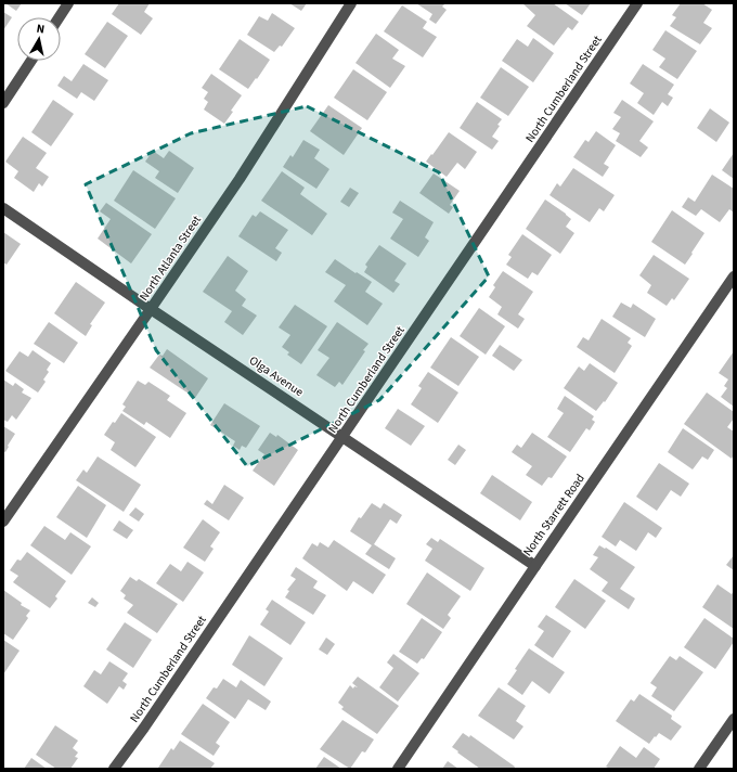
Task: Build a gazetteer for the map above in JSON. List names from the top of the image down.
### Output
{
  "streets": {
    "street": [
      "North Cumberland Street",
      "North Atlanta Street",
      "Olga Avenue",
      "North Starrett Road"
    ]
  },
  "crossings": [
    ["North Cumberland Street", "Olga Avenue"],
    ["North Atlanta Street", "Olga Avenue"],
    ["Olga Avenue", "North Starrett Road"]
  ],
  "north": "top"
}
